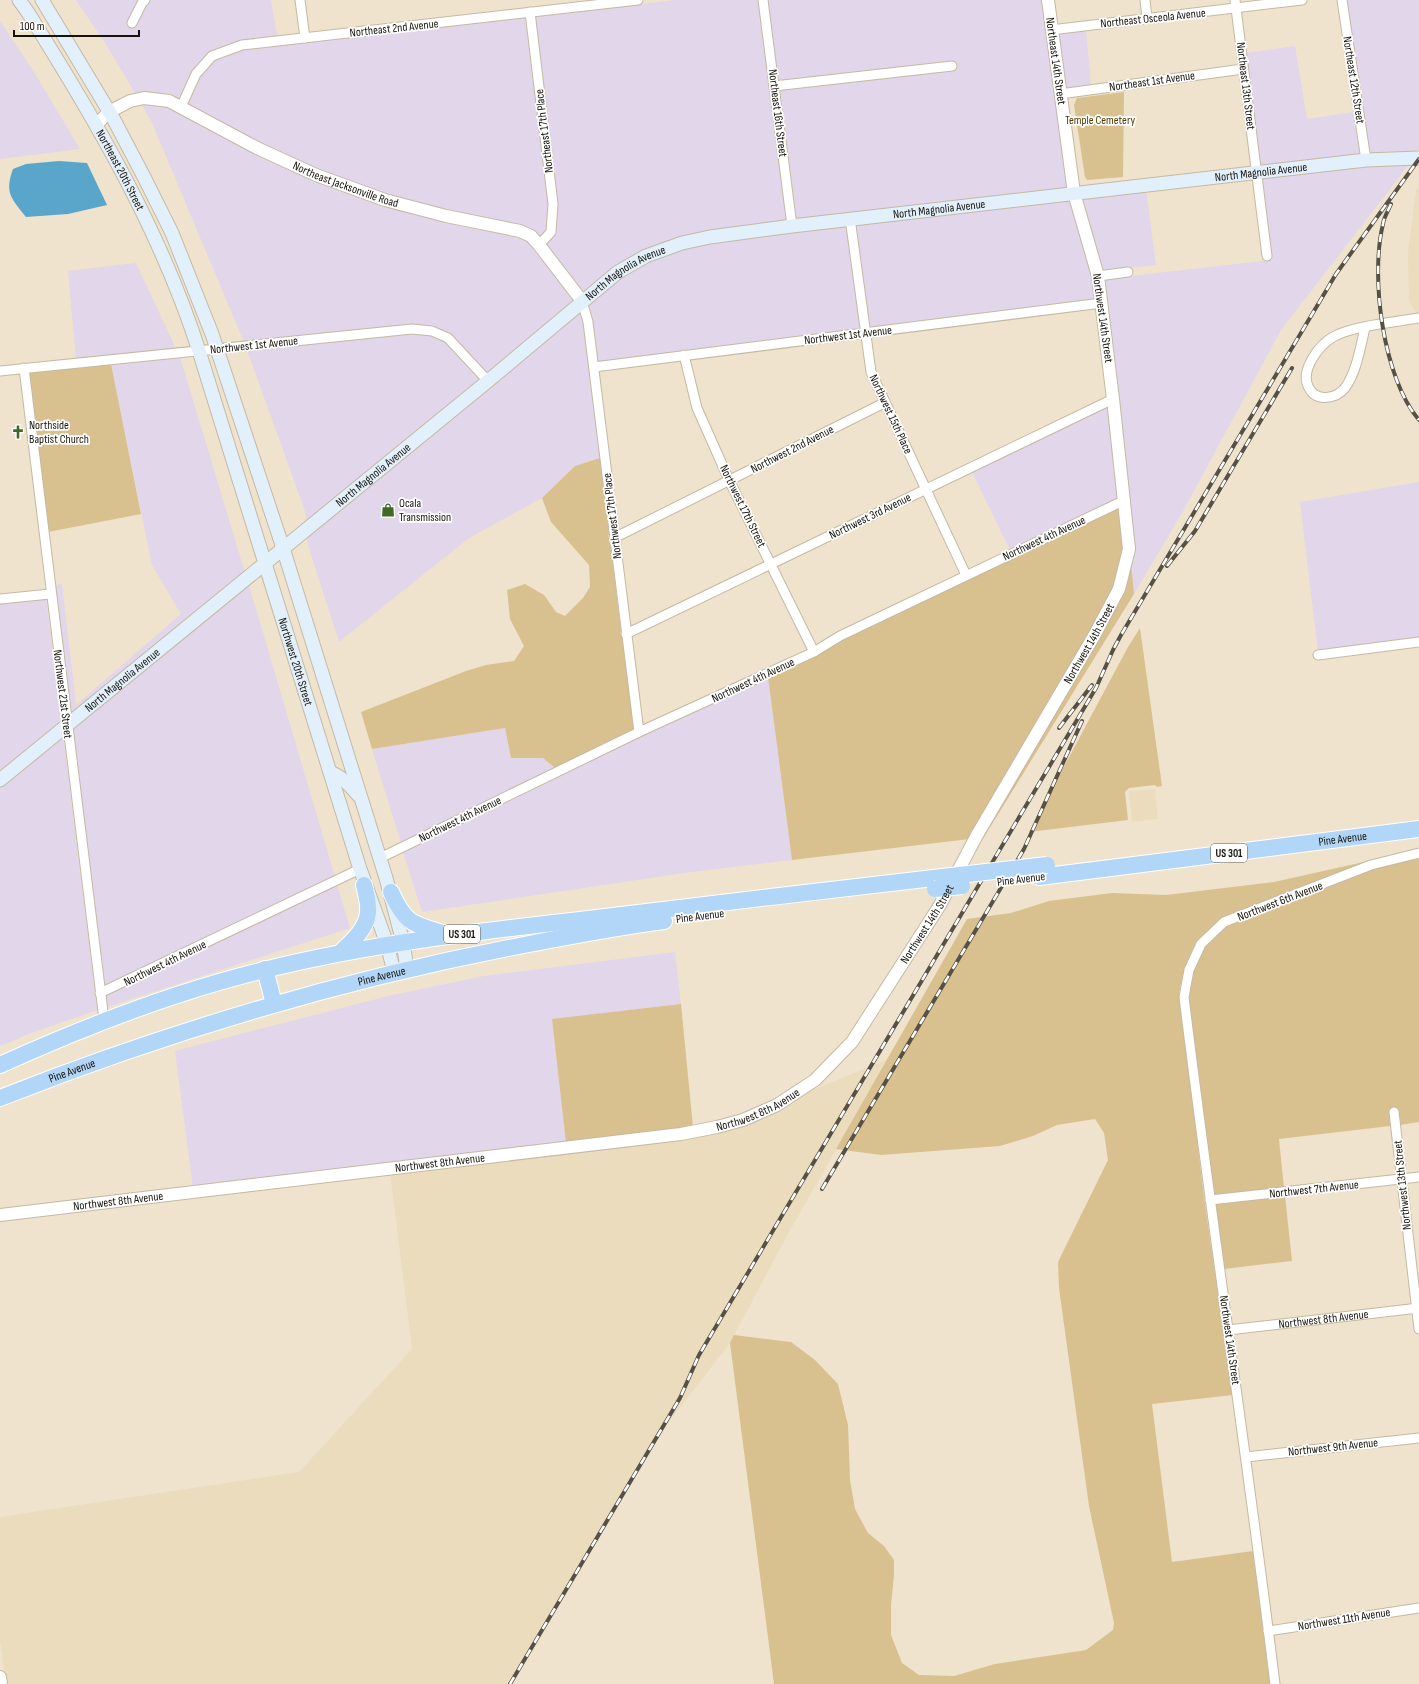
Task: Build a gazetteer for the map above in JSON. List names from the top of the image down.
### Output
{
  "streets": {
    "highway": ["Pine Avenue", "US 301"],
    "main road": ["Northeast 20th Street", "North Magnolia Avenue", "Northwest 20th Street"],
    "street": [
      "Northeast Osceola Avenue",
      "Northeast 2nd Avenue",
      "Northeast 14th Street",
      "Northeast 12th Street",
      "Northeast 1st Avenue",
      "Northeast 13th Street",
      "Northeast 16th Street",
      "Northeast 17th Place",
      "Northeast Jacksonville Road",
      "Northwest 14th Street",
      "Northwest 1st Avenue",
      "Northwest 15th Place",
      "Northwest 2nd Avenue",
      "Northwest 17th Street",
      "Northwest 17th Place",
      "Northwest 3rd Avenue",
      "Northwest 4th Avenue",
      "Northwest 21st Street",
      "Northwest 6th Avenue",
      "Northwest 8th Avenue",
      "Northwest 13th Street",
      "Northwest 7th Avenue",
      "Northwest 9th Avenue",
      "Northwest 11th Avenue"
    ]
  },
  "crossings": [
    ["Northeast Osceola Avenue", "Northeast 14th Street"],
    ["Northeast Osceola Avenue", "Northeast 13th Street"],
    ["Northeast 2nd Avenue", "Northeast 17th Place"],
    ["Northeast 2nd Avenue", "Northeast Jacksonville Road"],
    ["Northeast 14th Street", "Northeast 1st Avenue"],
    ["Northeast 14th Street", "North Magnolia Avenue"],
    ["Northeast 14th Street", "Northwest 14th Street"],
    ["Northeast 12th Street", "North Magnolia Avenue"],
    ["Northeast 1st Avenue", "Northeast 13th Street"],
    ["Northeast 13th Street", "North Magnolia Avenue"],
    ["Northeast 16th Street", "North Magnolia Avenue"],
    ["Northeast 17th Place", "Northeast Jacksonville Road"],
    ["Northeast 20th Street", "Northeast Jacksonville Road"],
    ["Northeast 20th Street", "Northwest 1st Avenue"],
    ["Northeast 20th Street", "Northwest 20th Street"],
    ["North Magnolia Avenue", "Northeast Jacksonville Road"],
    ["North Magnolia Avenue", "Northwest 14th Street"],
    ["North Magnolia Avenue", "Northwest 1st Avenue"],
    ["North Magnolia Avenue", "Northwest 15th Place"],
    ["North Magnolia Avenue", "Northwest 17th Place"],
    ["North Magnolia Avenue", "Northwest 20th Street"],
    ["North Magnolia Avenue", "Northwest 21st Street"],
    ["Northeast Jacksonville Road", "Northwest 17th Place"],
    ["Northwest 14th Street", "Northwest 1st Avenue"],
    ["Northwest 14th Street", "Northwest 3rd Avenue"],
    ["Northwest 14th Street", "Northwest 4th Avenue"],
    ["Northwest 14th Street", "Northwest 6th Avenue"],
    ["Northwest 14th Street", "Northwest 8th Avenue"],
    ["Northwest 14th Street", "Northwest 7th Avenue"],
    ["Northwest 14th Street", "Northwest 9th Avenue"],
    ["Northwest 14th Street", "Northwest 11th Avenue"],
    ["Northwest 1st Avenue", "Northwest 15th Place"],
    ["Northwest 1st Avenue", "Northwest 17th Street"],
    ["Northwest 1st Avenue", "Northwest 17th Place"],
    ["Northwest 1st Avenue", "Northwest 20th Street"],
    ["Northwest 1st Avenue", "Northwest 21st Street"],
    ["Northwest 15th Place", "Northwest 2nd Avenue"],
    ["Northwest 15th Place", "Northwest 3rd Avenue"],
    ["Northwest 15th Place", "Northwest 4th Avenue"],
    ["Northwest 2nd Avenue", "Northwest 17th Street"],
    ["Northwest 2nd Avenue", "Northwest 17th Place"],
    ["Northwest 17th Street", "Northwest 3rd Avenue"],
    ["Northwest 17th Street", "Northwest 4th Avenue"],
    ["Northwest 17th Place", "Northwest 3rd Avenue"],
    ["Northwest 17th Place", "Northwest 4th Avenue"],
    ["Northwest 4th Avenue", "Northwest 20th Street"],
    ["Northwest 4th Avenue", "Northwest 21st Street"],
    ["Northwest 20th Street", "Pine Avenue"],
    ["Northwest 21st Street", "Pine Avenue"],
    ["Northwest 8th Avenue", "Northwest 13th Street"],
    ["Northwest 13th Street", "Northwest 7th Avenue"]
  ],
  "parks": ["Temple Cemetery"],
  "places": {
    "church": ["Northside Baptist Church"],
    "shop": ["Ocala Transmission"]
  },
  "scale_bar": "100 m"
}
